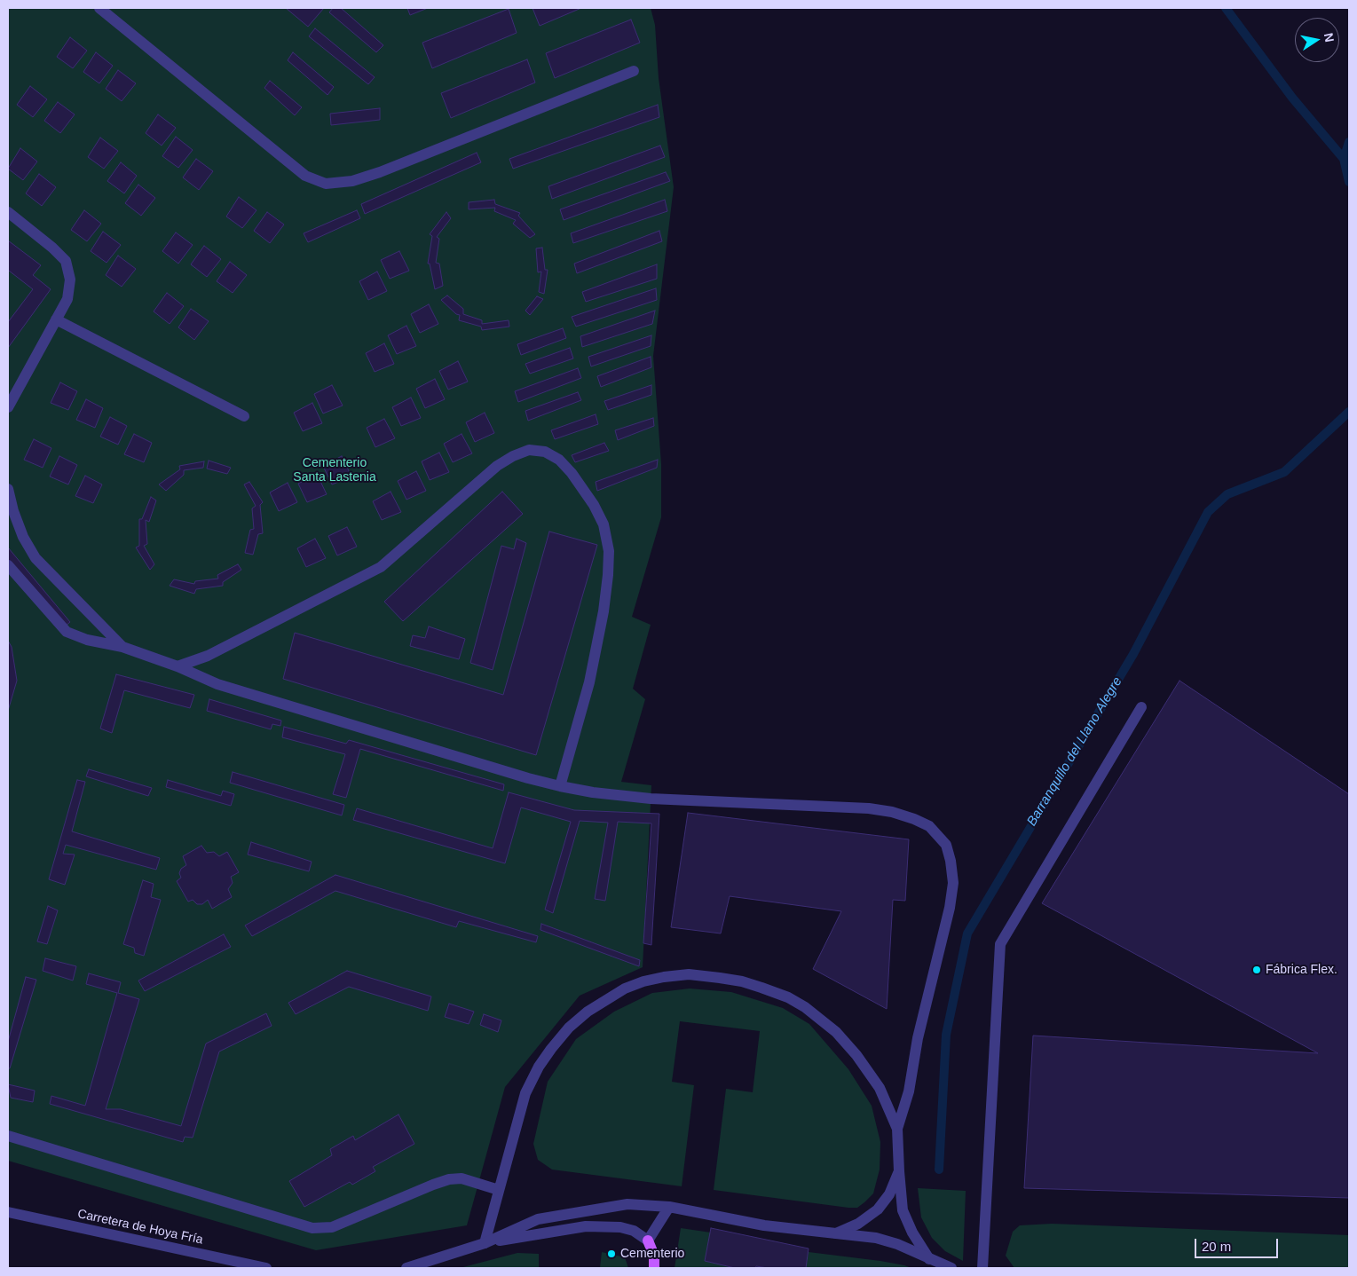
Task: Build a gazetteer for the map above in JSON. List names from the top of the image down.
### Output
{
  "streets": {
    "street": ["Carretera de Hoya Fría"]
  },
  "water": ["Barranquillo del Llano Alegre"],
  "parks": ["Cementerio Santa Lastenia"],
  "places": ["Fábrica Flex.", "Cementerio"],
  "scale_bar": "20 m",
  "north": "right"
}
